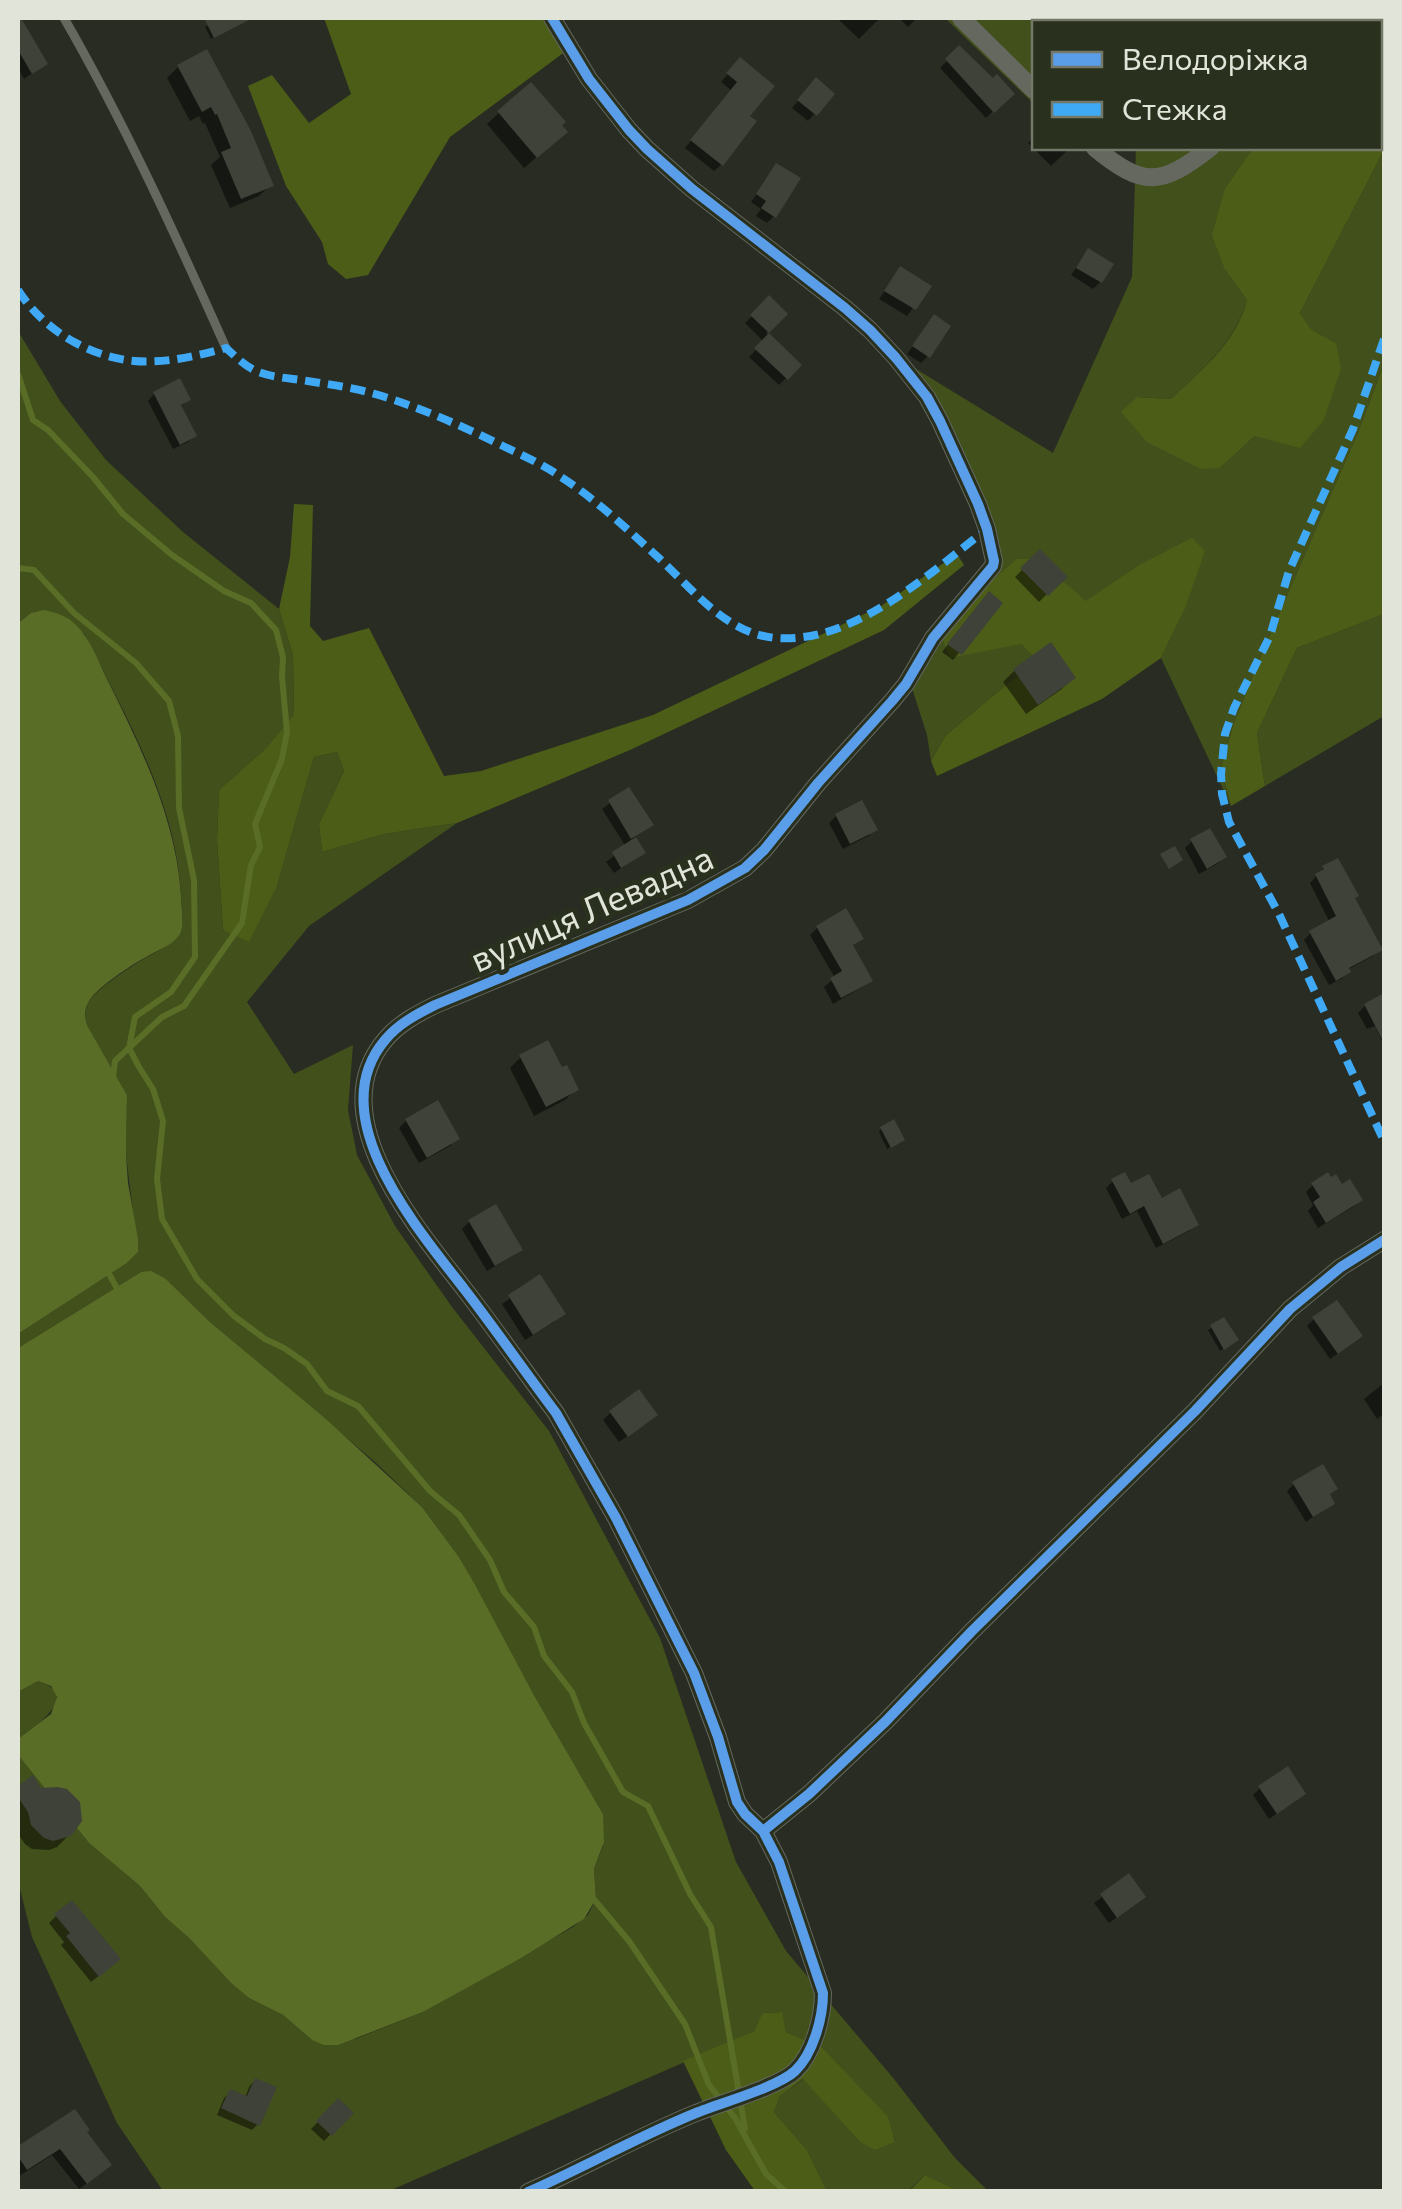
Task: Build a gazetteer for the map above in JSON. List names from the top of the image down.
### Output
{
  "streets": {
    "street": ["вулиця Левадна"]
  },
  "legend": ["Велодоріжка", "Стежка"]
}
